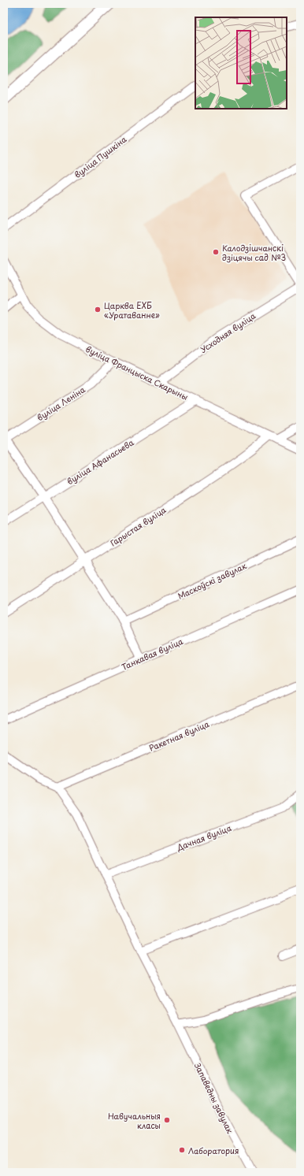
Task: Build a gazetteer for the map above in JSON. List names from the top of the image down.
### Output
{
  "streets": {
    "street": [
      "вуліца Пушкіна",
      "Усходняя вуліца",
      "вуліца Францыска Скарыны",
      "вуліца Леніна",
      "вуліца Афанасьева",
      "Гарыстая вуліца",
      "Маскоўскі завулак",
      "Танкавая вуліца",
      "Ракетная вуліца",
      "Дачная вуліца",
      "Запаведны завулак"
    ]
  },
  "crossings": [
    ["Усходняя вуліца", "вуліца Францыска Скарыны"],
    ["вуліца Францыска Скарыны", "вуліца Леніна"],
    ["вуліца Францыска Скарыны", "вуліца Афанасьева"],
    ["вуліца Францыска Скарыны", "Гарыстая вуліца"]
  ],
  "places": [
    "Калодзішчанскі дзіцячы сад №3",
    "Царква ЕХБ «Уратаванне»",
    "Навучальныя класы",
    "Лаборатория"
  ]
}
